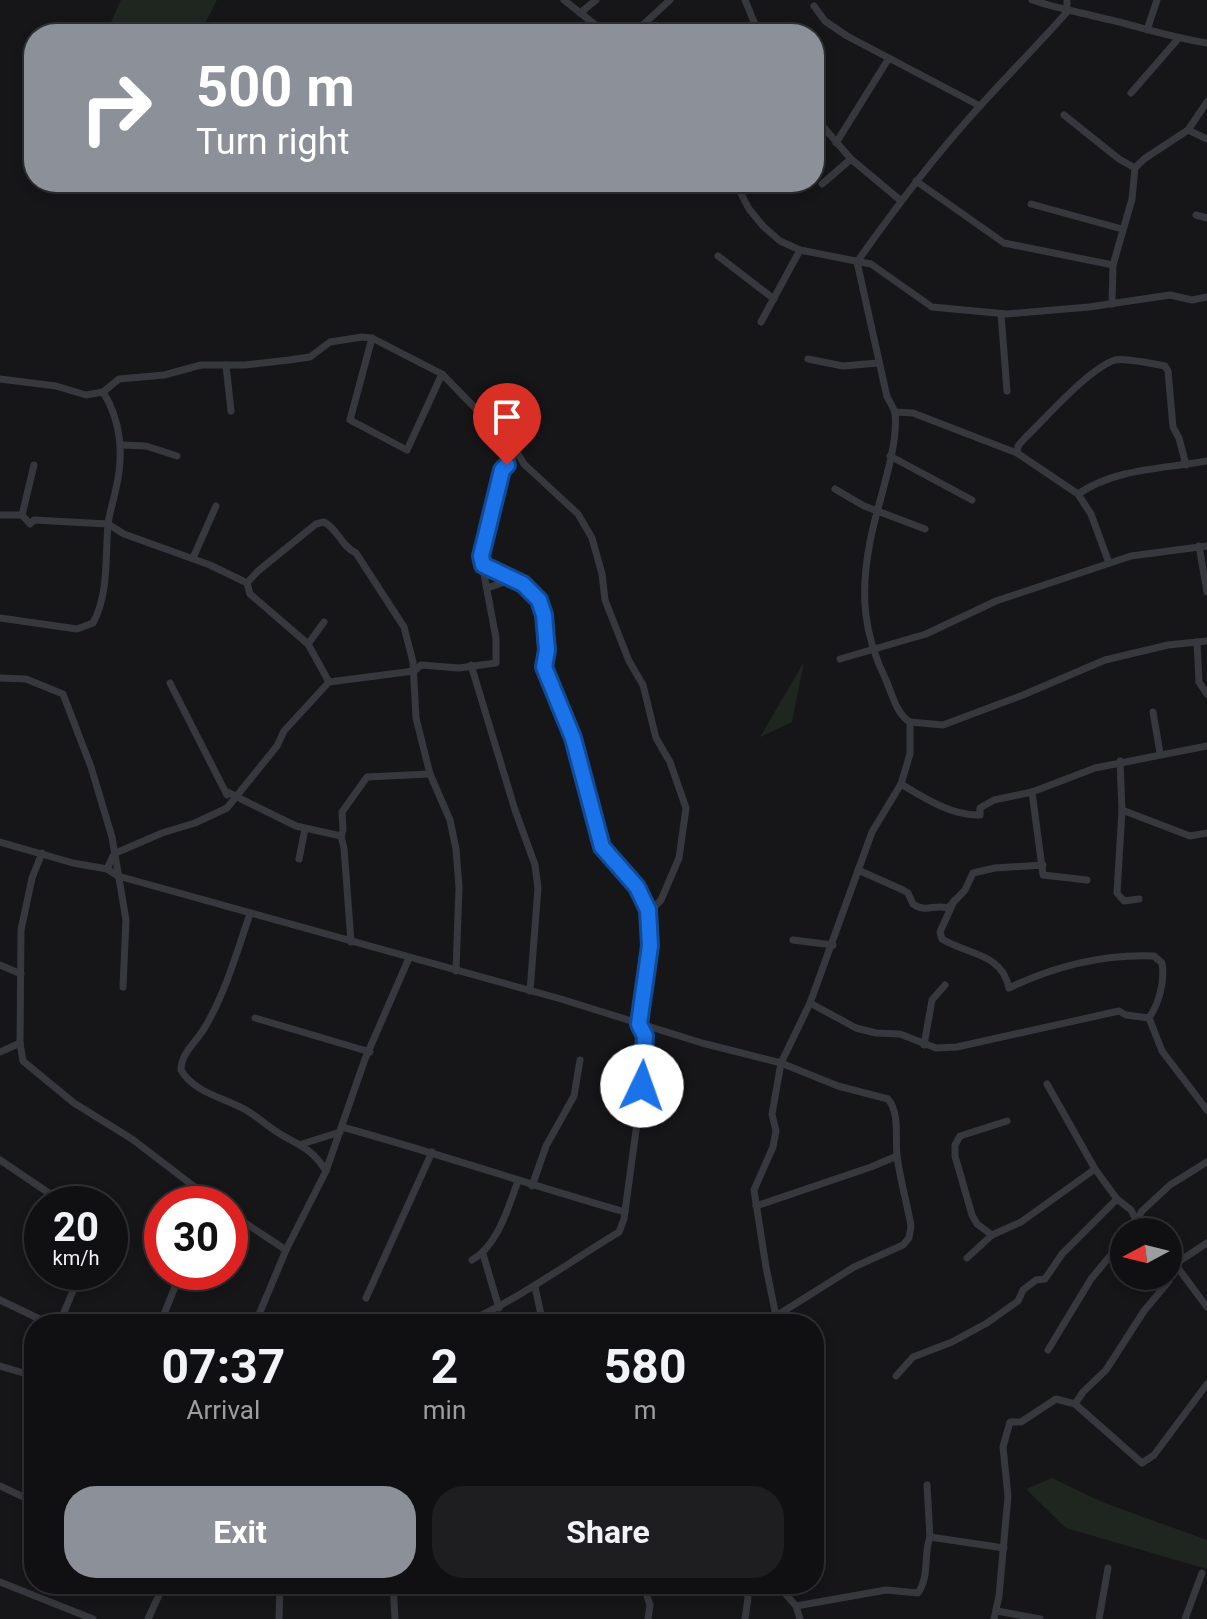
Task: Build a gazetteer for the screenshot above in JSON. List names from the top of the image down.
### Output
{
  "north": "left",
  "page": {
    "turn": ["500 m", "Turn right"],
    "speed": "20 km/h",
    "limit": "30",
    "eta": [
      "07:37",
      "Arrival",
      "2",
      "min",
      "580",
      "m"
    ],
    "buttons": ["Exit", "Share"]
  }
}
